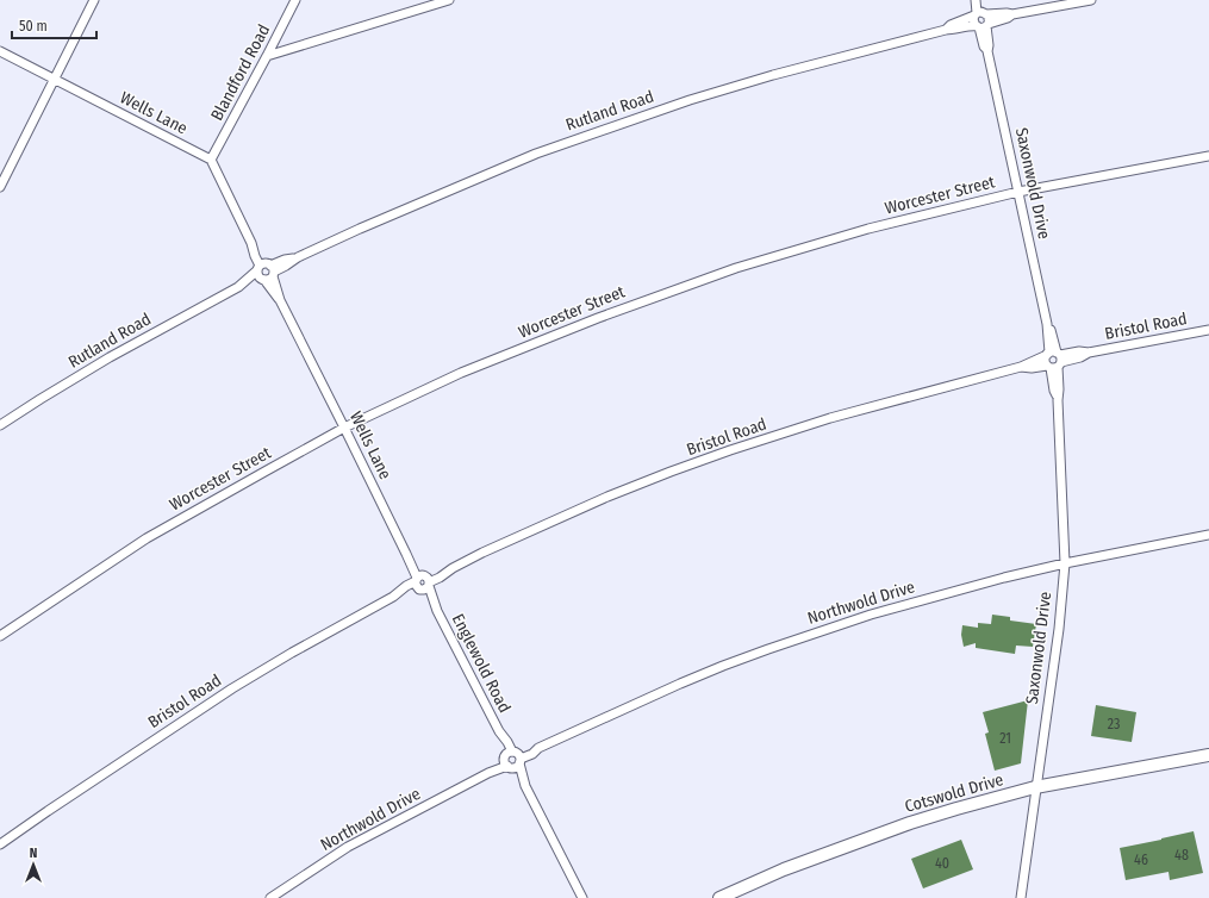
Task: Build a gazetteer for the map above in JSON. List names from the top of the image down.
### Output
{
  "streets": {
    "main road": ["Cotswold Drive"],
    "street": [
      "Blandford Road",
      "Rutland Road",
      "Wells Lane",
      "Saxonwold Drive",
      "Worcester Street",
      "Bristol Road",
      "Northwold Drive",
      "Englewold Road"
    ]
  },
  "crossings": [
    ["Blandford Road", "Wells Lane"],
    ["Rutland Road", "Wells Lane"],
    ["Rutland Road", "Saxonwold Drive"],
    ["Wells Lane", "Worcester Street"],
    ["Wells Lane", "Bristol Road"],
    ["Wells Lane", "Englewold Road"],
    ["Saxonwold Drive", "Worcester Street"],
    ["Saxonwold Drive", "Bristol Road"],
    ["Saxonwold Drive", "Northwold Drive"],
    ["Saxonwold Drive", "Cotswold Drive"],
    ["Bristol Road", "Englewold Road"],
    ["Northwold Drive", "Englewold Road"]
  ],
  "house_numbers": [
    "23",
    "21",
    "48",
    "46",
    "40"
  ],
  "scale_bar": "50 m",
  "north": "top"
}
